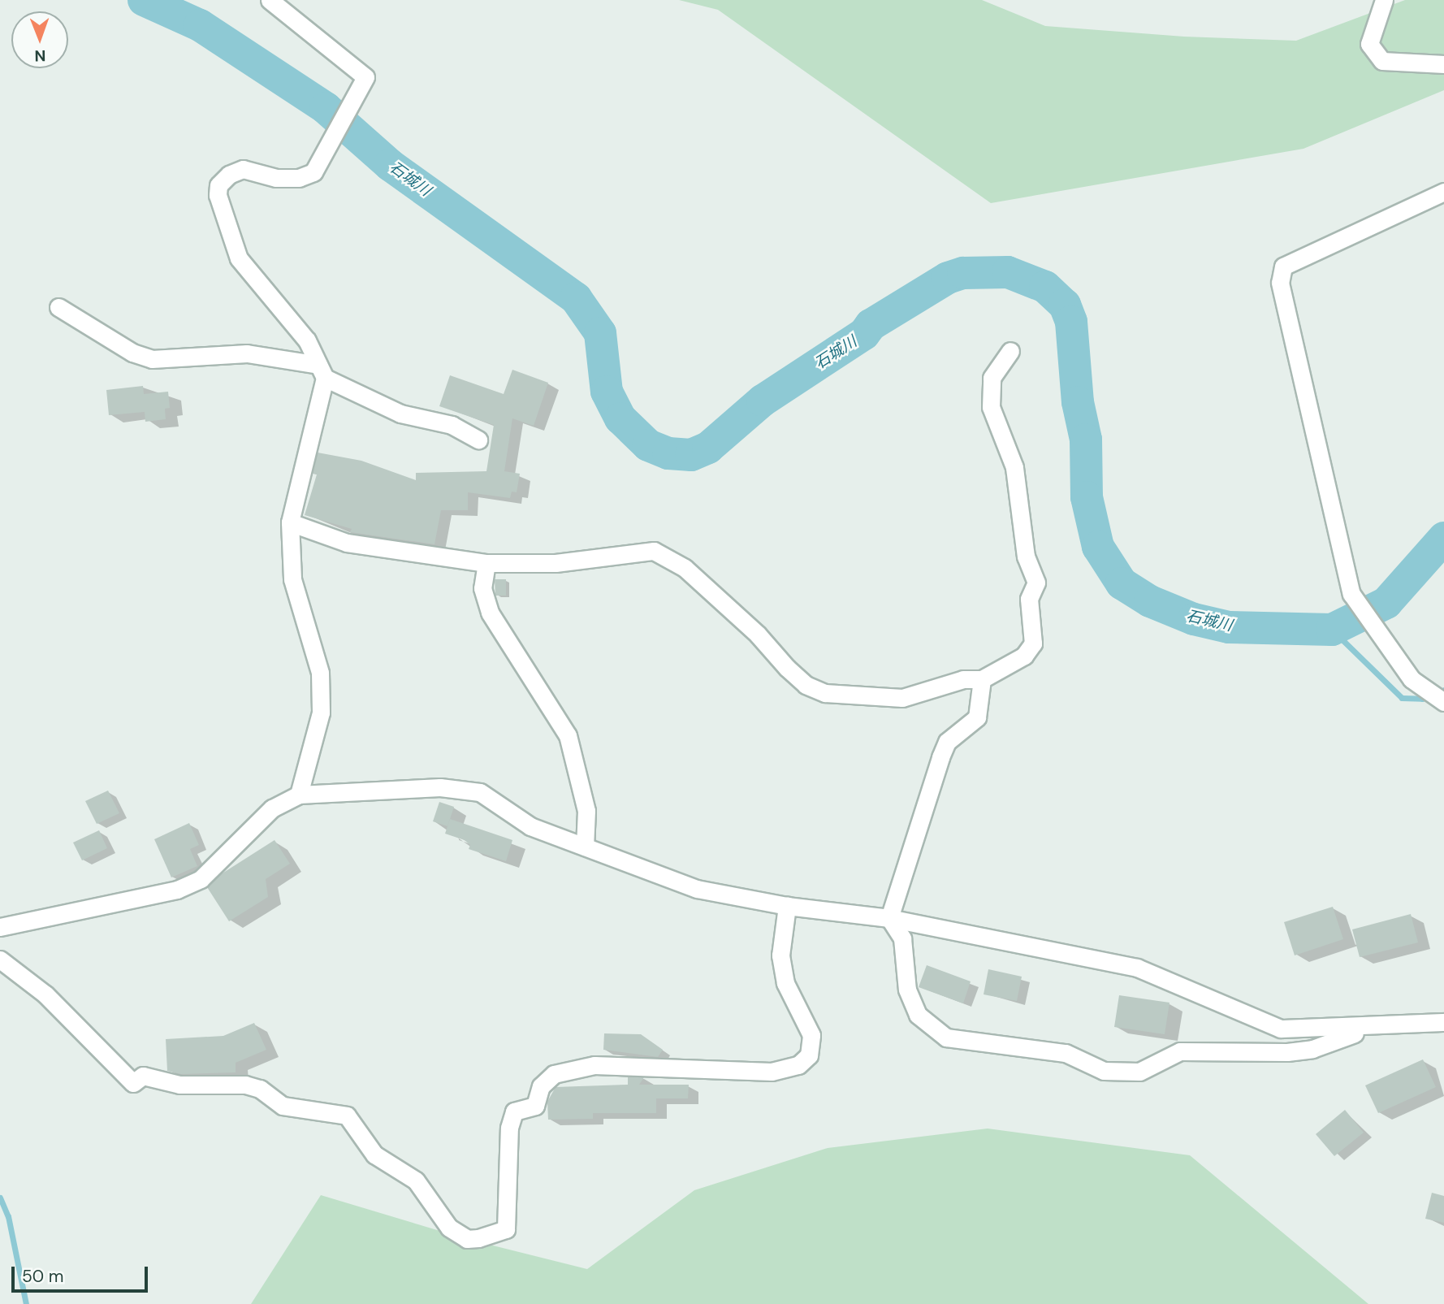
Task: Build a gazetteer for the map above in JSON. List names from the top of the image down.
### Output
{
  "water": ["石城川"],
  "scale_bar": "50 m",
  "north": "bottom"
}
